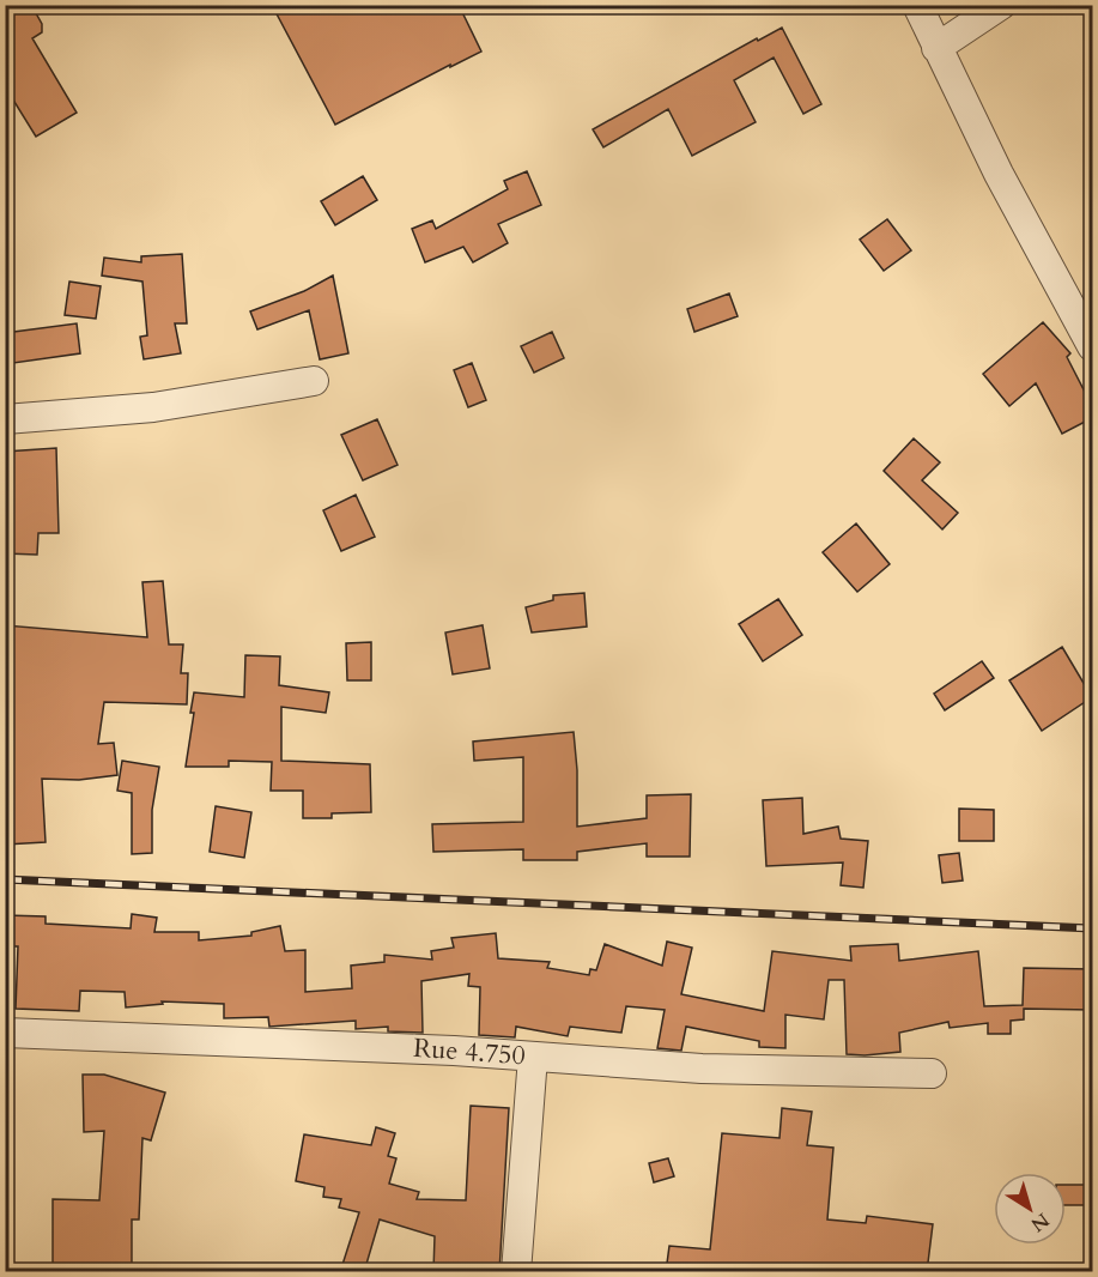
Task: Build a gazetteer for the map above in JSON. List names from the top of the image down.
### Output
{
  "streets": {
    "street": ["Rue 4.750"]
  },
  "north": "bottom right"
}
